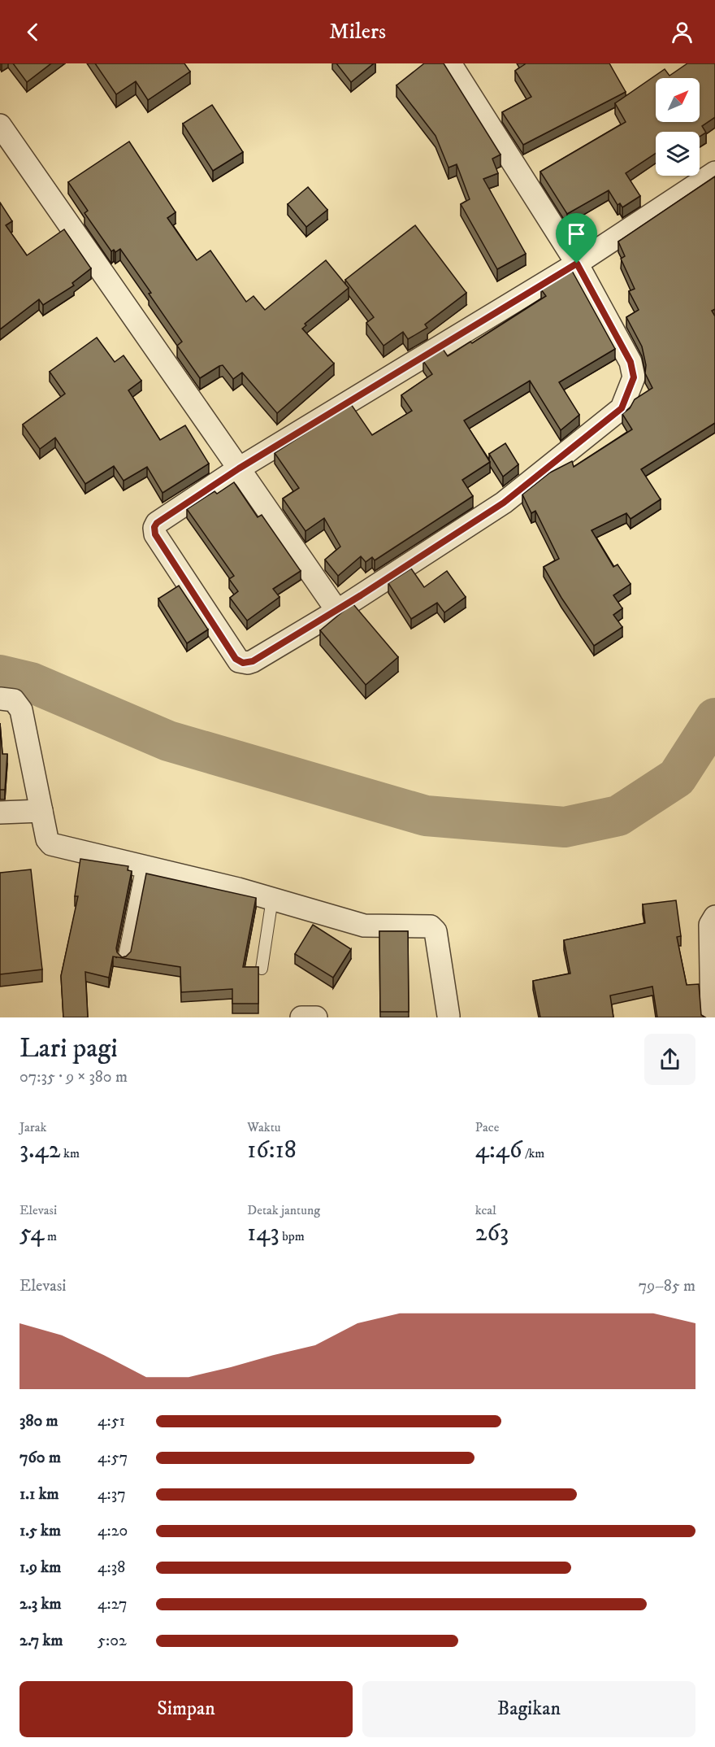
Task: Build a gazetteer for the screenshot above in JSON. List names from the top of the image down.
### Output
{
  "north": "top right",
  "page": {
    "header": "Milers",
    "heading": ["Lari pagi", "07:35 · 9 × 380 m"],
    "stats": [
      ["Jarak", "3.42 km"],
      ["Waktu", "16:18"],
      ["Pace", "4:46 /km"],
      ["Elevasi", "54 m"],
      ["Detak jantung", "143 bpm"],
      ["kcal", "263"]
    ],
    "chart": ["Elevasi", "79–85 m"],
    "list": [
      {
        "name": "380 m",
        "note": "4:51"
      },
      {
        "name": "760 m",
        "note": "4:57"
      },
      {
        "name": "1.1 km",
        "note": "4:37"
      },
      {
        "name": "1.5 km",
        "note": "4:20"
      },
      {
        "name": "1.9 km",
        "note": "4:38"
      },
      {
        "name": "2.3 km",
        "note": "4:27"
      },
      {
        "name": "2.7 km",
        "note": "5:02"
      }
    ],
    "buttons": ["Simpan", "Bagikan"]
  }
}
